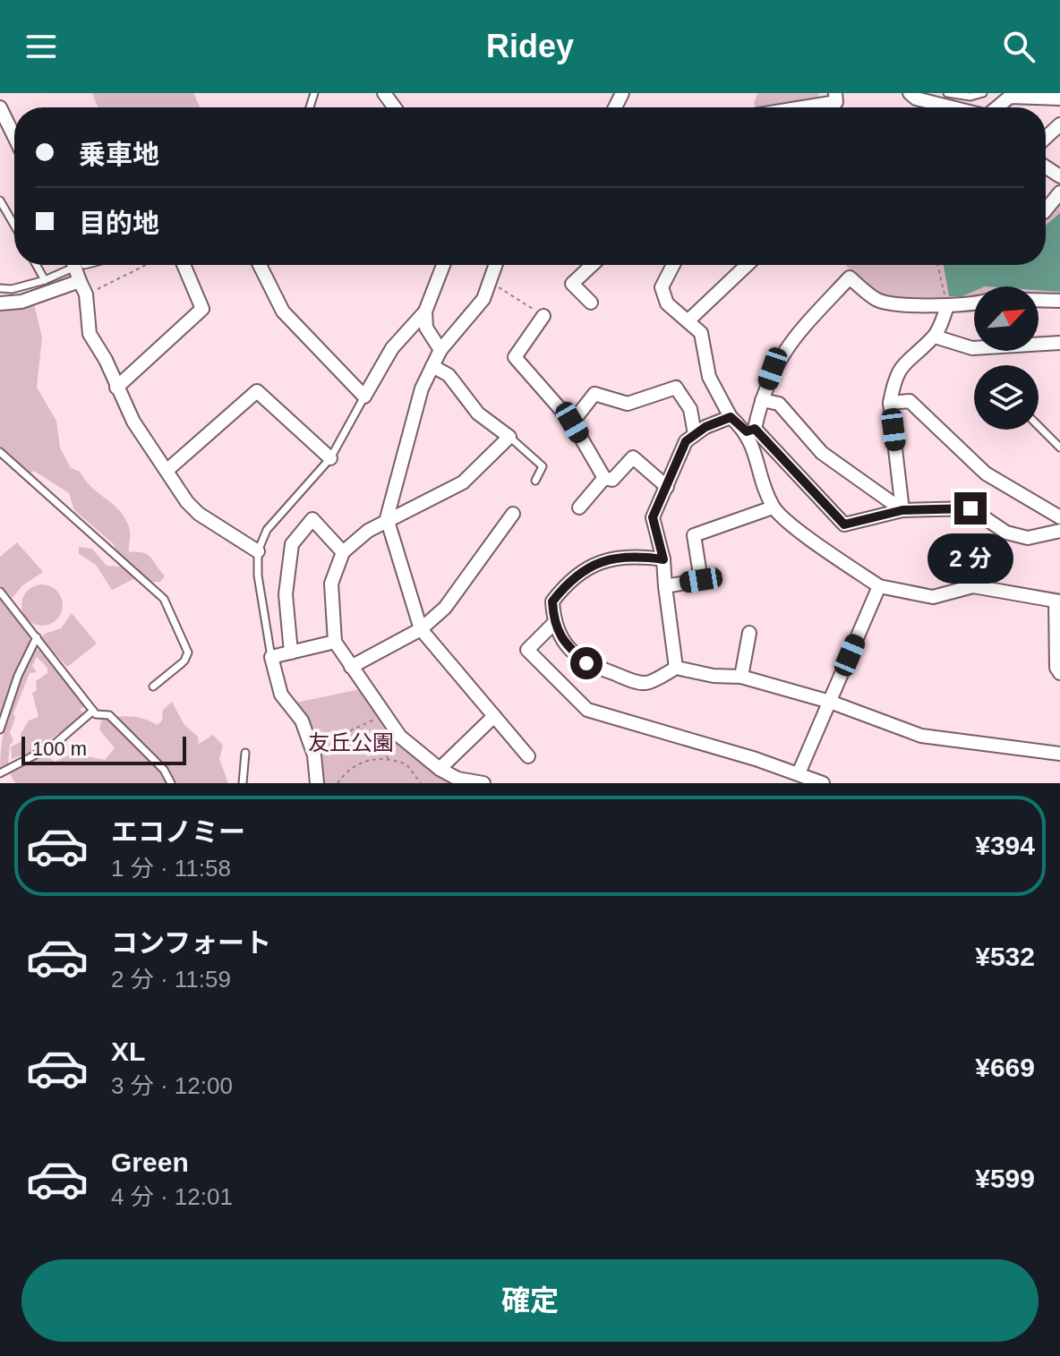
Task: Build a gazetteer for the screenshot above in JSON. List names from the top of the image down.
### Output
{
  "parks": ["友丘公園"],
  "scale_bar": "100 m",
  "north": "top right",
  "page": {
    "header": "Ridey",
    "banner": ["乗車地", "目的地"],
    "bubble": "2 分",
    "scale": "100 m",
    "list": [
      {
        "name": "エコノミー",
        "note": "1 分 · 11:58",
        "value": "¥394"
      },
      {
        "name": "コンフォート",
        "note": "2 分 · 11:59",
        "value": "¥532"
      },
      {
        "name": "XL",
        "note": "3 分 · 12:00",
        "value": "¥669"
      },
      {
        "name": "Green",
        "note": "4 分 · 12:01",
        "value": "¥599"
      }
    ],
    "buttons": "確定"
  }
}
